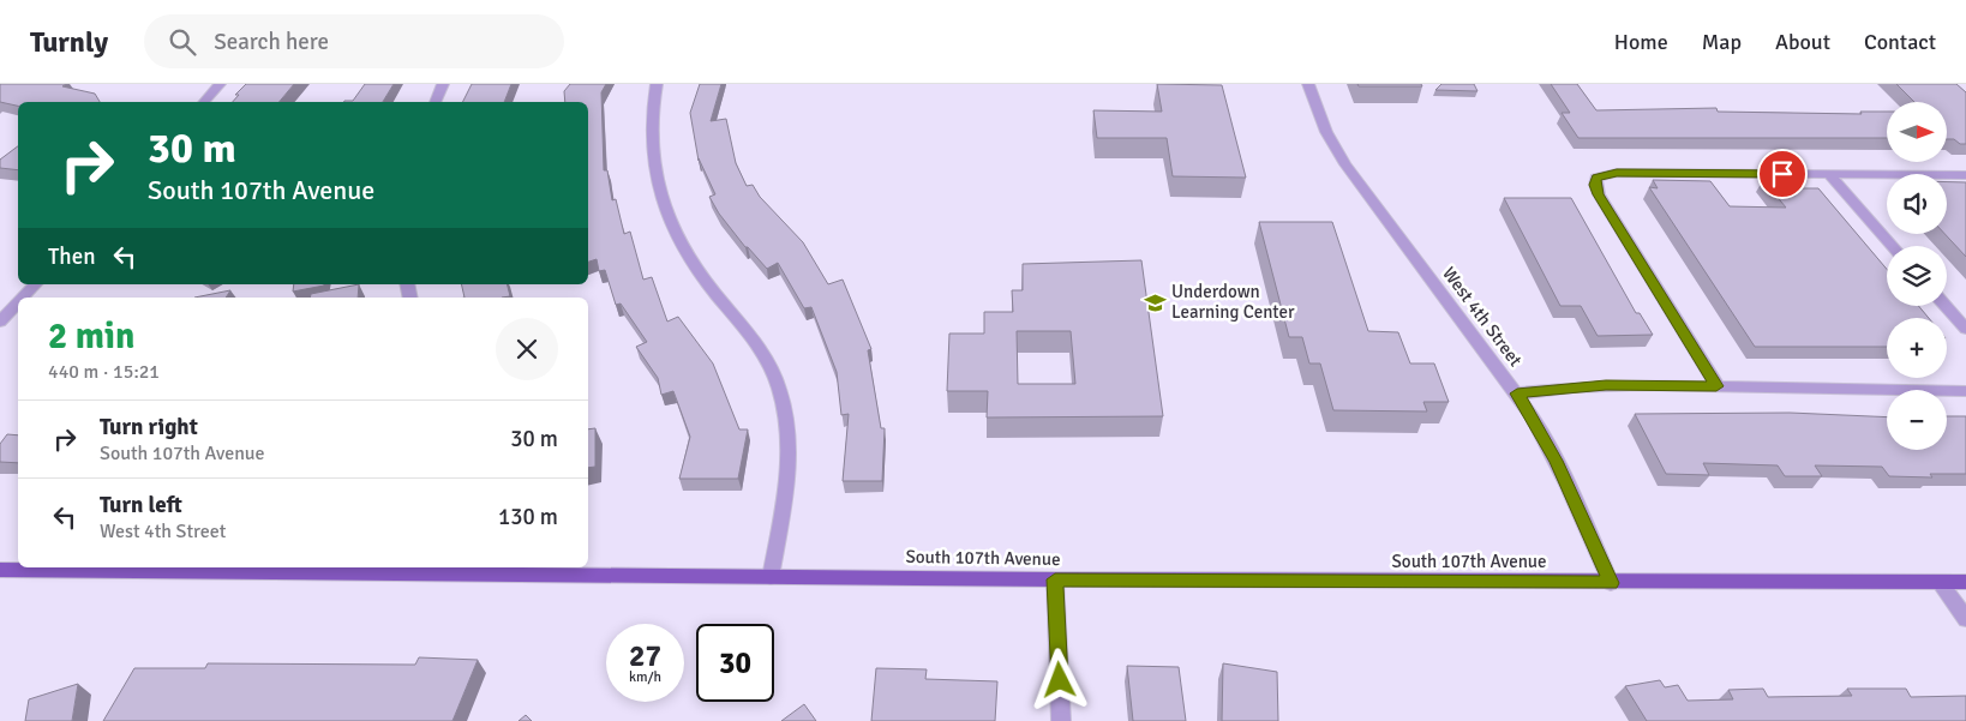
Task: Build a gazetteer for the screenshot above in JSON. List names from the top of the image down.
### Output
{
  "streets": {
    "main road": ["South 107th Avenue"],
    "street": ["West 4th Street"]
  },
  "crossings": [
    ["West 4th Street", "South 107th Avenue"]
  ],
  "places": {
    "school or university": ["Underdown Learning Center"]
  },
  "north": "right",
  "page": {
    "header": "Turnly",
    "search": "Search here",
    "nav": [
      "Home",
      "Map",
      "About",
      "Contact"
    ],
    "map_buttons": ["+", "−"],
    "turn": ["30 m", "South 107th Avenue"],
    "then": "Then",
    "heading": ["2 min", "440 m · 15:21"],
    "list": [
      {
        "name": "Turn right",
        "note": "South 107th Avenue",
        "value": "30 m"
      },
      {
        "name": "Turn left",
        "note": "West 4th Street",
        "value": "130 m"
      }
    ],
    "speed": "27 km/h",
    "limit": "30"
  }
}
